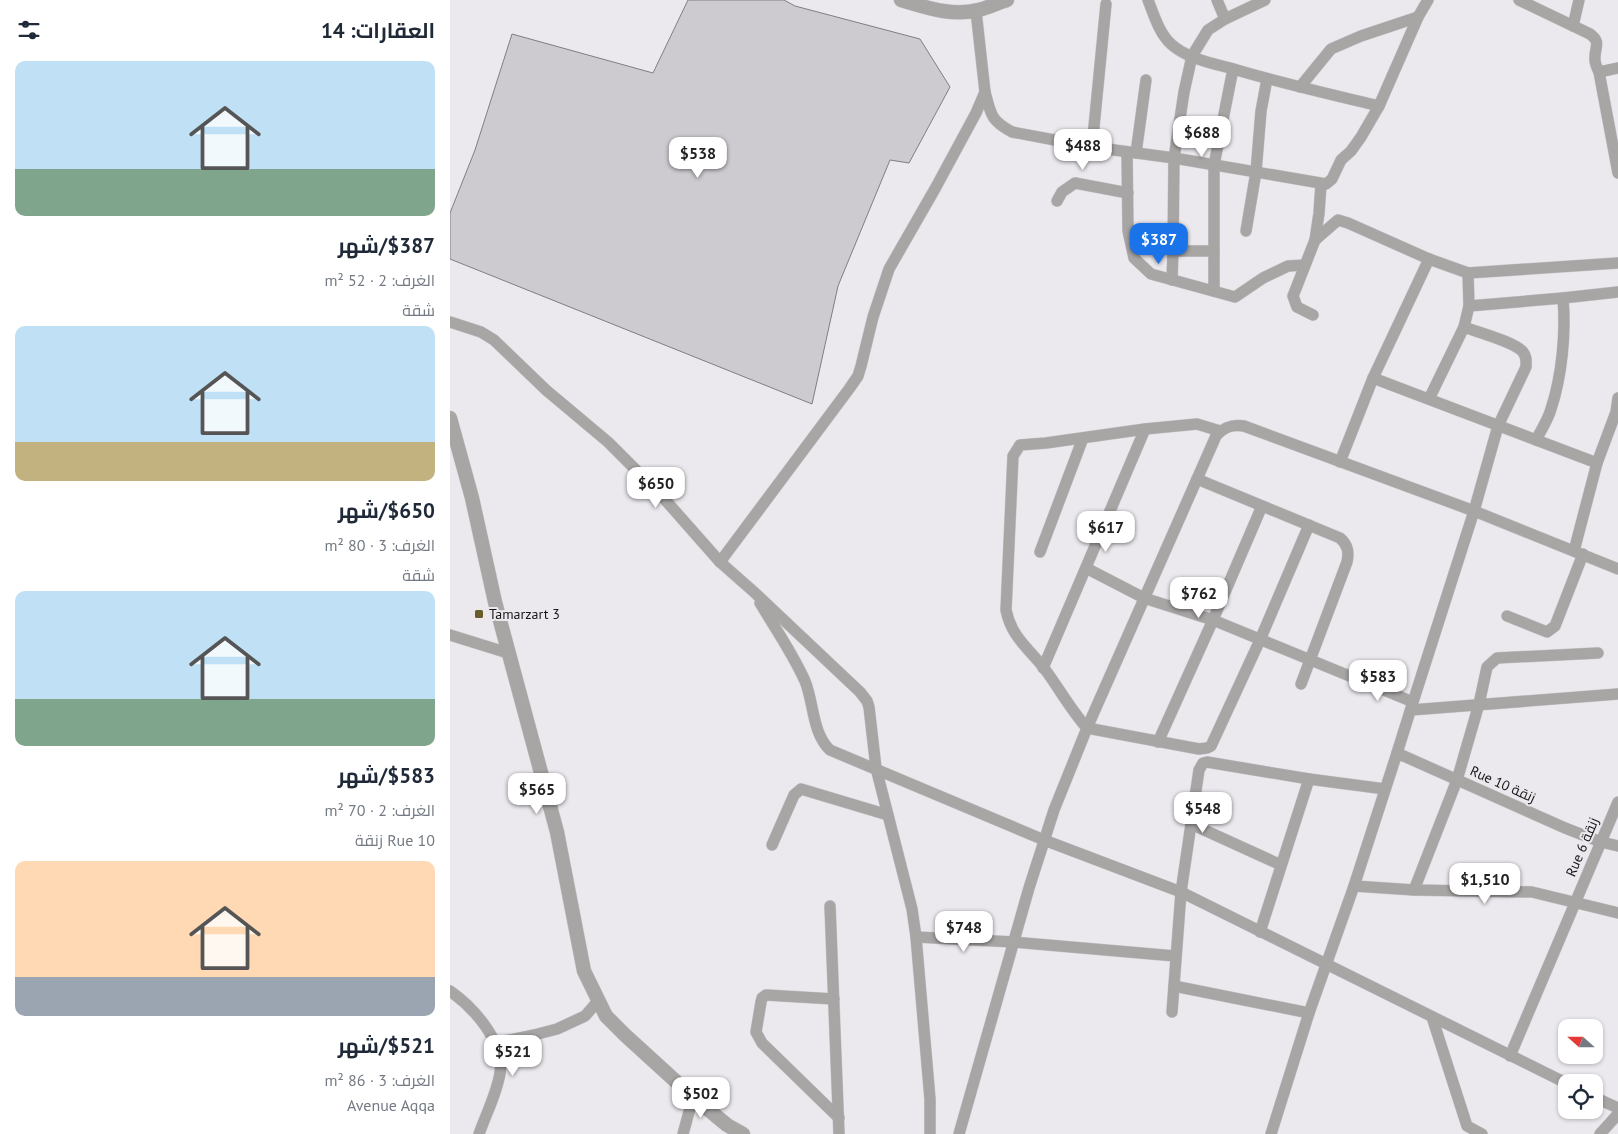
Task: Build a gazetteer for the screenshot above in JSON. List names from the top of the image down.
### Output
{
  "streets": {
    "street": ["Rue 10 زنقة", "Rue 6 زنقة"]
  },
  "crossings": [
    ["Rue 10 زنقة", "Rue 6 زنقة"]
  ],
  "places": {
    "transit": ["Tamarzart 3"]
  },
  "north": "left",
  "page": {
    "heading": "العقارات: 14",
    "list": [
      {
        "name": "$387/شهر",
        "note": "الغرف: 2 · 52 m² · شقة"
      },
      {
        "name": "$650/شهر",
        "note": "الغرف: 3 · 80 m² · شقة"
      },
      {
        "name": "$583/شهر",
        "note": "الغرف: 2 · 70 m² · Rue 10 زنقة"
      },
      {
        "name": "$521/شهر",
        "note": "الغرف: 3 · 86 m² · Avenue Aqqa"
      }
    ],
    "price": [
      "$688",
      "$488",
      "$538",
      "$387",
      "$650",
      "$617",
      "$762",
      "$583",
      "$565",
      "$548",
      "$1,510",
      "$748",
      "$521",
      "$502"
    ]
  }
}
